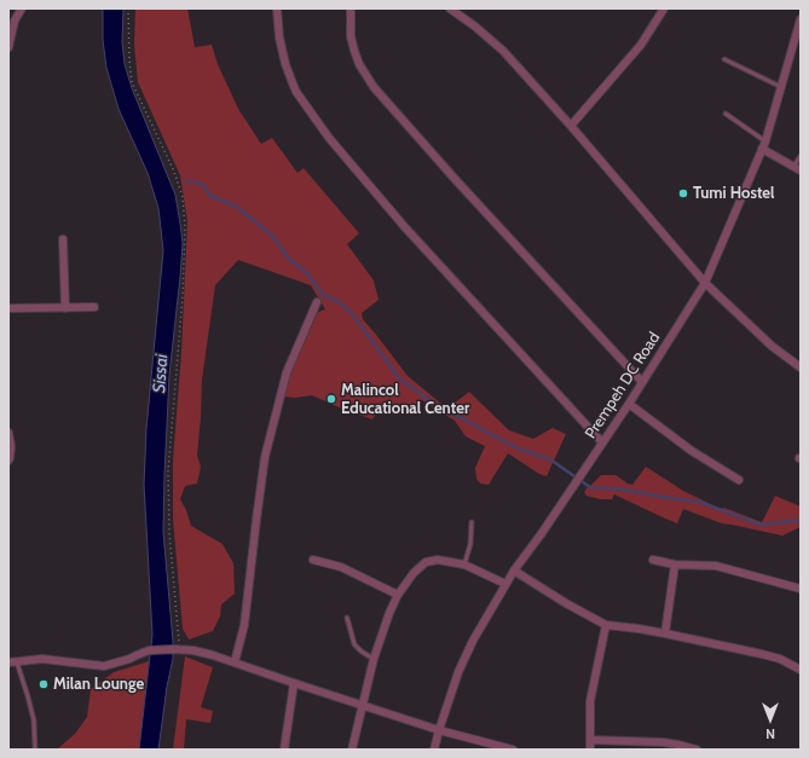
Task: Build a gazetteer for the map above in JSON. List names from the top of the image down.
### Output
{
  "streets": {
    "street": ["Prempeh DC Road"]
  },
  "water": ["Sissai"],
  "places": ["Tumi Hostel", "Malincol Educational Center", "Milan Lounge"],
  "north": "bottom"
}
